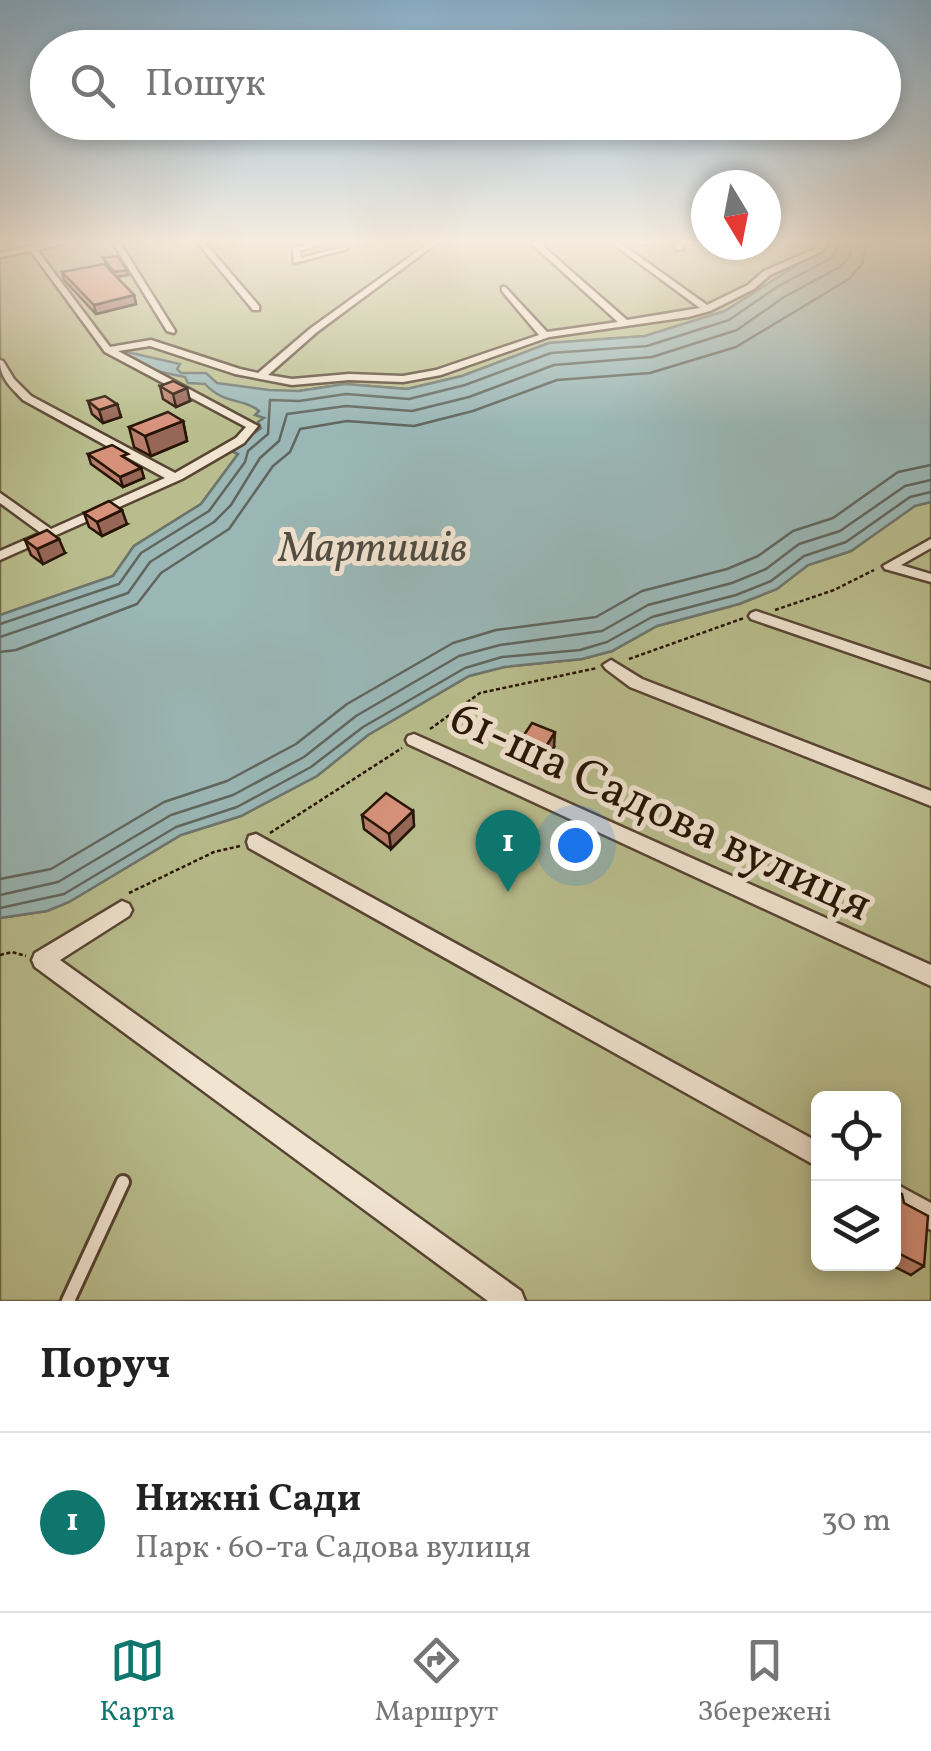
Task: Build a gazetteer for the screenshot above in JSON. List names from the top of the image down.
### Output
{
  "streets": {
    "street": ["61-ша Садова вулиця"]
  },
  "water": ["Мартишів"],
  "north": "bottom",
  "page": {
    "search": "Пошук",
    "pins": "1",
    "heading": "Поруч",
    "list": [
      {
        "mark": "1",
        "name": "Нижні Сади",
        "note": "Парк · 60-та Садова вулиця",
        "value": "30 m"
      }
    ],
    "nav": ["Карта", "Маршрут", "Збережені"]
  }
}
